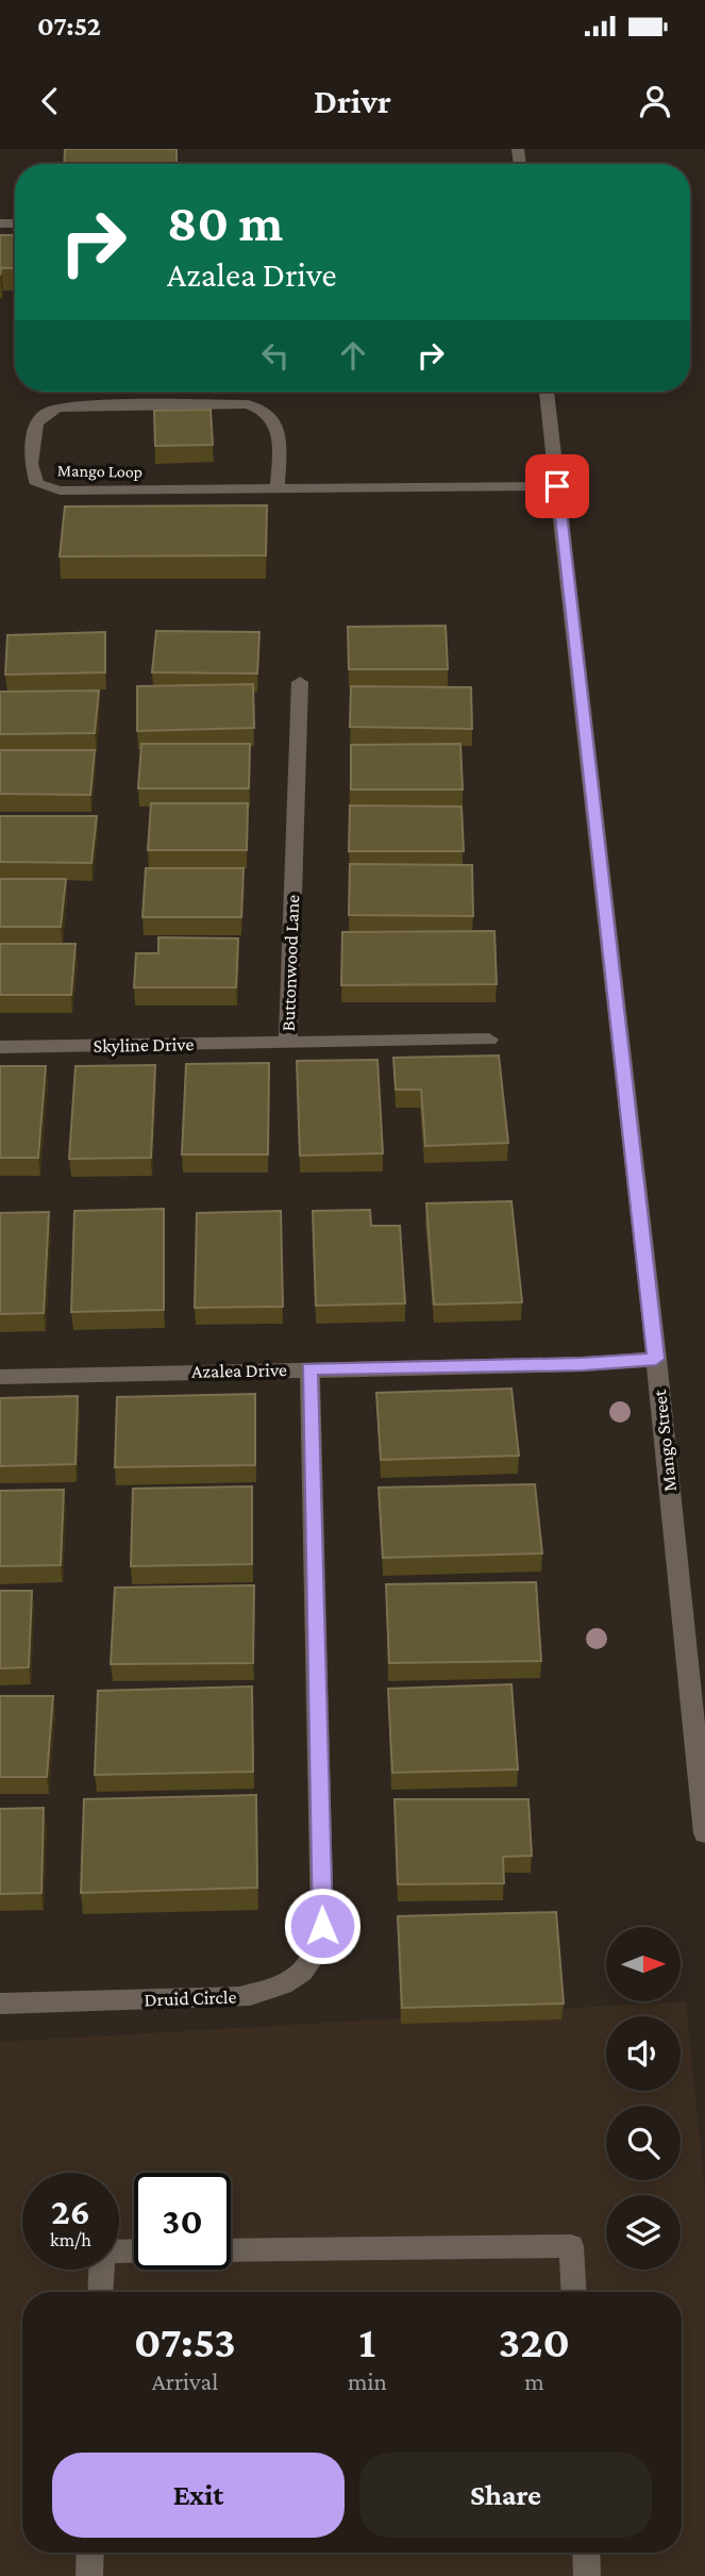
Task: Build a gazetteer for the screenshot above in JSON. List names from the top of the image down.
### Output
{
  "streets": {
    "street": [
      "Mango Loop",
      "Buttonwood Lane",
      "Skyline Drive",
      "Azalea Drive",
      "Mango Street",
      "Druid Circle"
    ]
  },
  "crossings": [
    ["Mango Loop", "Mango Street"],
    ["Buttonwood Lane", "Skyline Drive"],
    ["Azalea Drive", "Mango Street"],
    ["Azalea Drive", "Druid Circle"]
  ],
  "north": "right",
  "page": {
    "status": "07:52",
    "header": "Drivr",
    "turn": ["80 m", "Azalea Drive"],
    "speed": "26 km/h",
    "limit": "30",
    "eta": [
      "07:53",
      "Arrival",
      "1",
      "min",
      "320",
      "m"
    ],
    "buttons": ["Exit", "Share"]
  }
}
